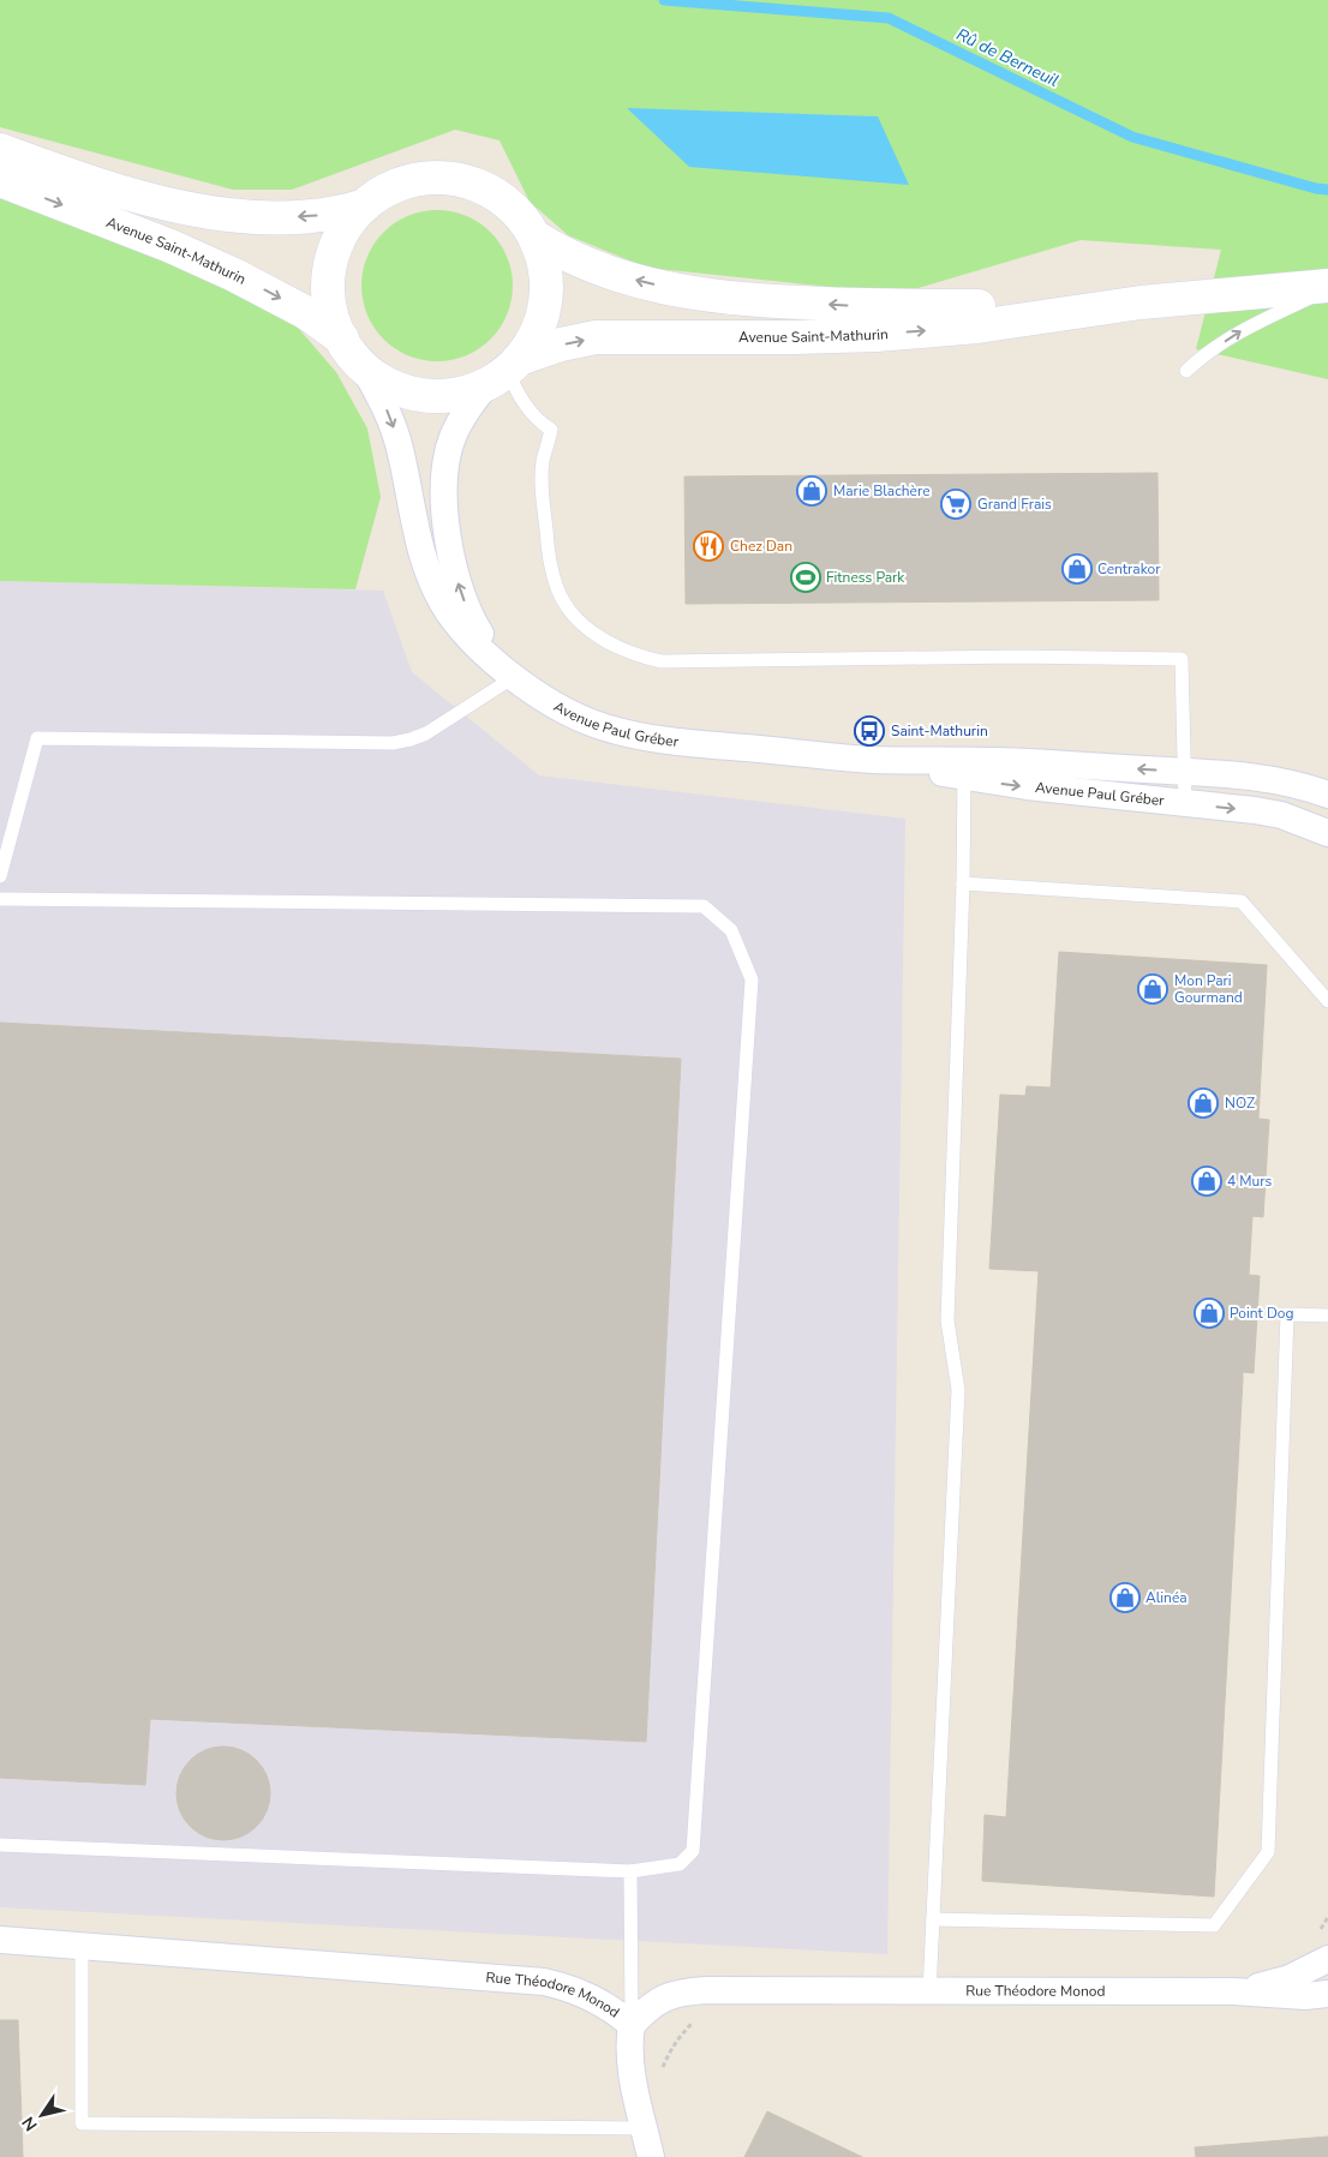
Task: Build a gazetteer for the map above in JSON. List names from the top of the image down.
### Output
{
  "streets": {
    "street": ["Avenue Saint-Mathurin", "Avenue Paul Gréber", "Rue Théodore Monod"]
  },
  "crossings": [
    ["Avenue Saint-Mathurin", "Avenue Paul Gréber"]
  ],
  "water": ["Rû de Berneuil"],
  "places": {
    "shop": [
      "Marie Blachère",
      "Centrakor",
      "Mon Pari Gourmand",
      "NOZ",
      "4 Murs",
      "Point Dog",
      "Alinéa"
    ],
    "supermarket": ["Grand Frais"],
    "restaurant": ["Chez Dan"],
    "sports": ["Fitness Park"],
    "bus stop": ["Saint-Mathurin"]
  },
  "north": "bottom left"
}
